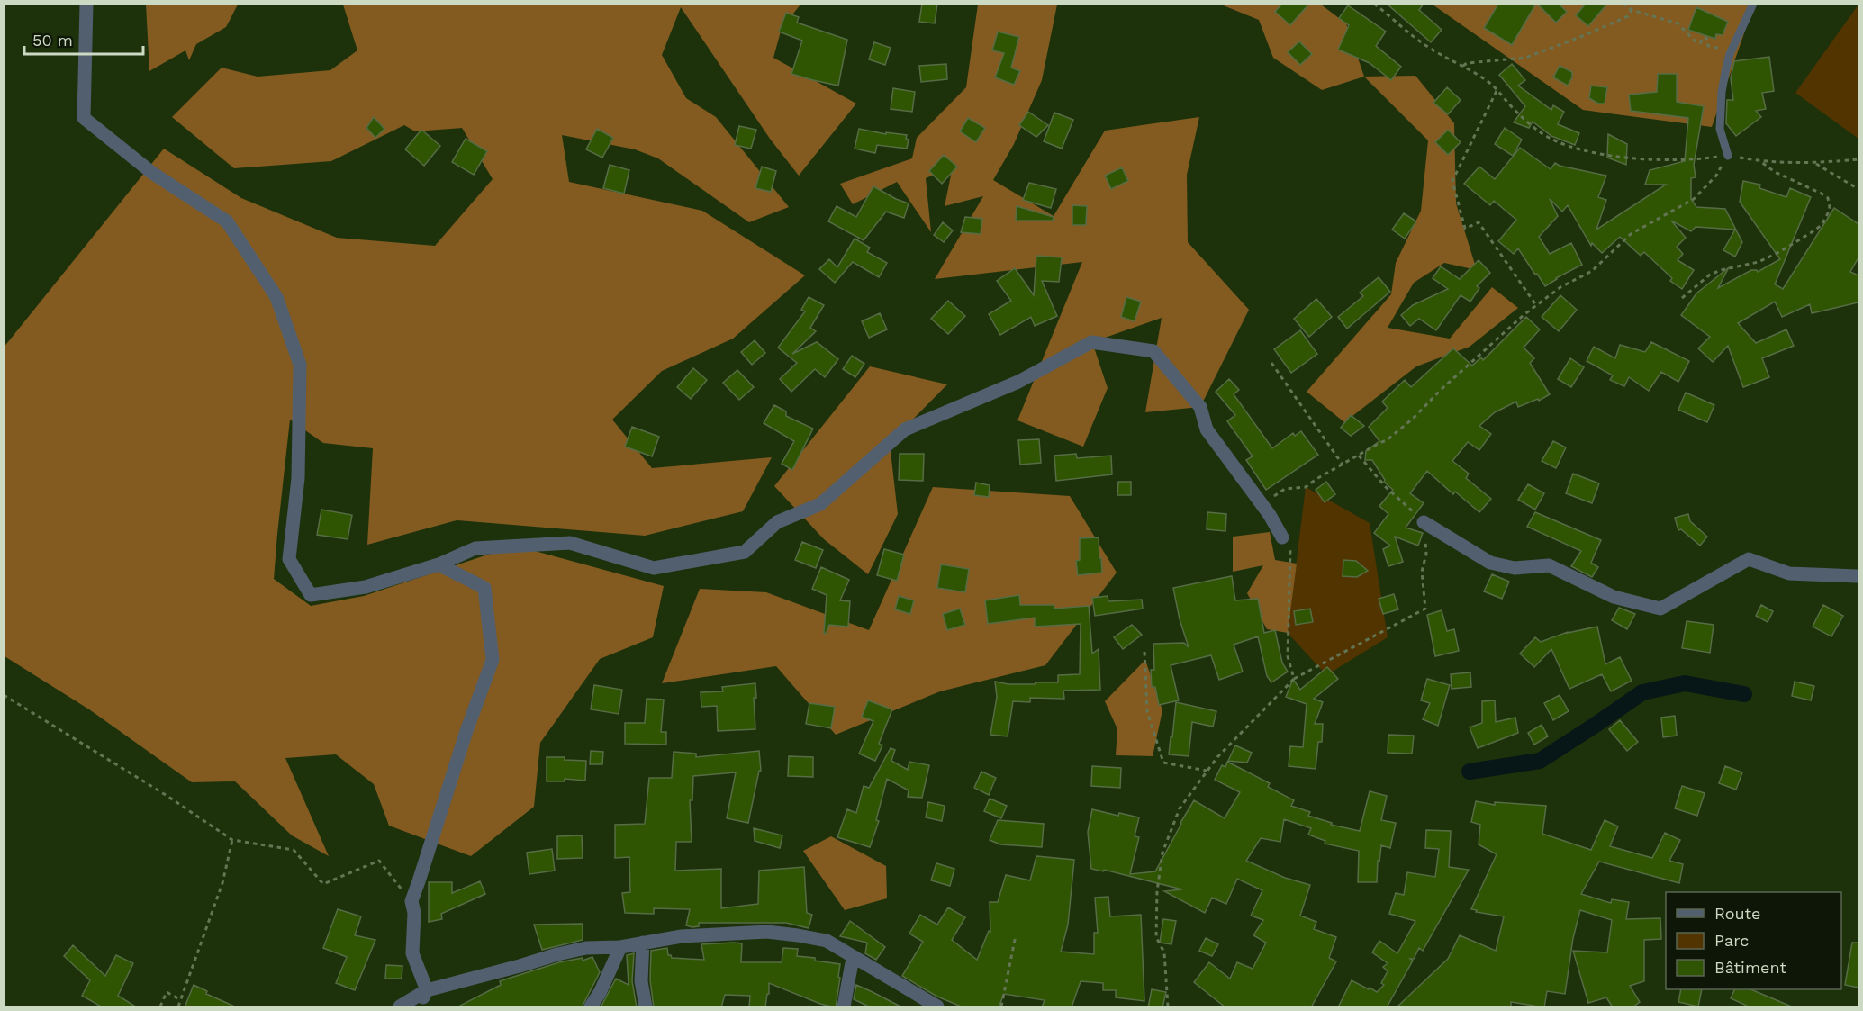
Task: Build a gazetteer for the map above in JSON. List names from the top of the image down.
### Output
{
  "legend": ["Route", "Parc", "Bâtiment"],
  "scale_bar": "50 m"
}
